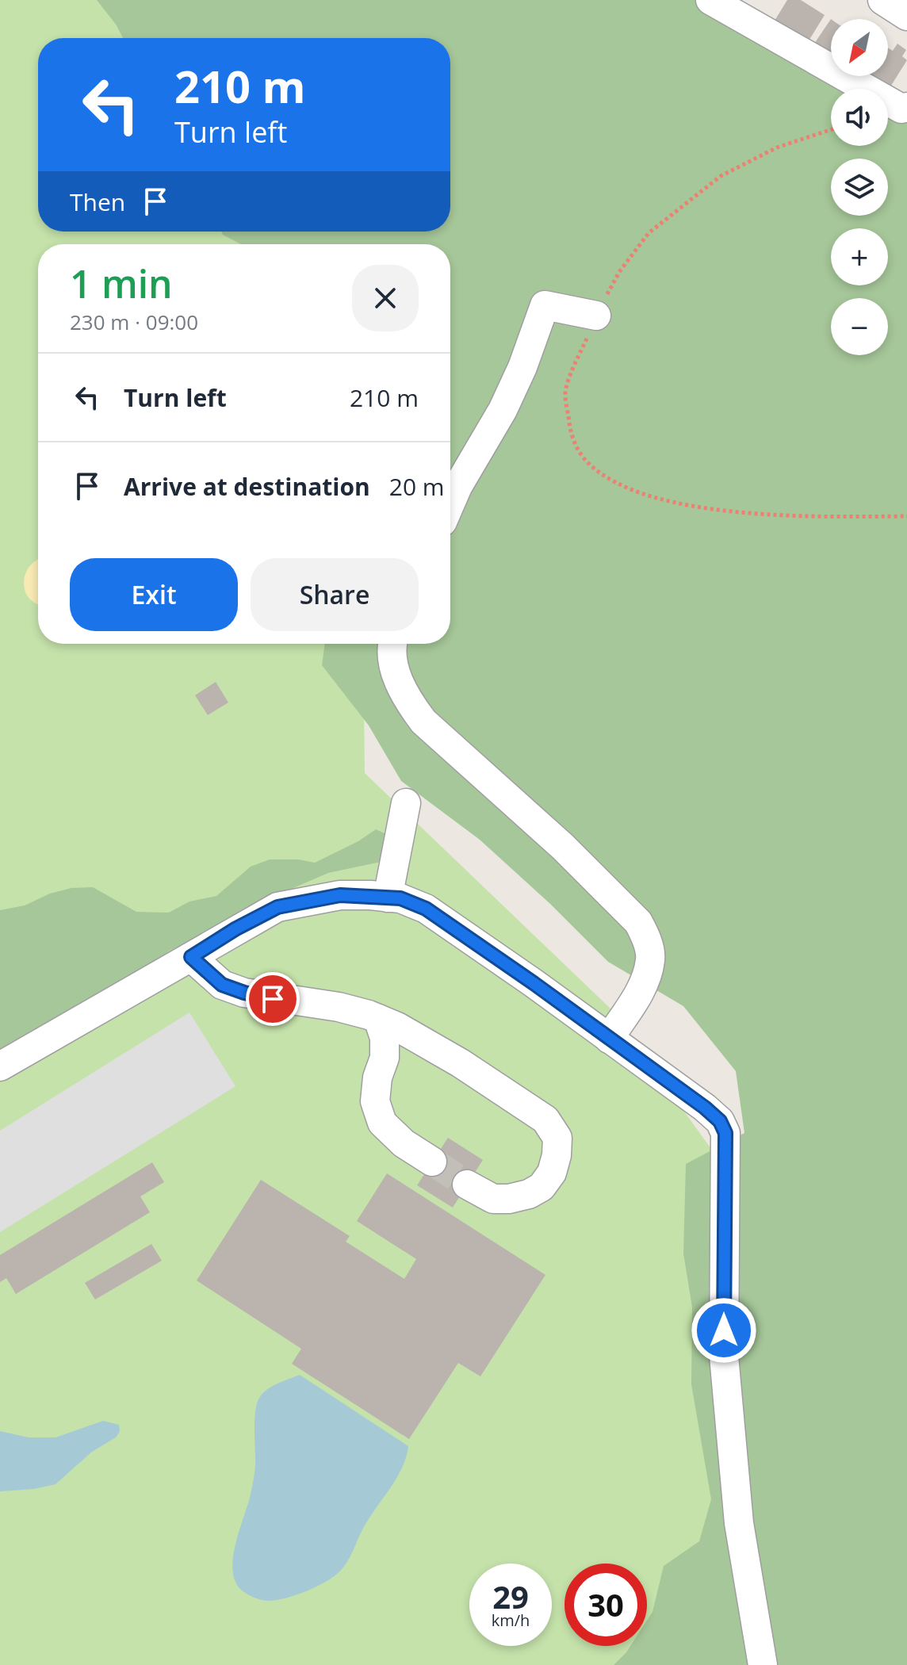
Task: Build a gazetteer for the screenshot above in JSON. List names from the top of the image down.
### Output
{
  "north": "bottom left",
  "page": {
    "map_buttons": ["+", "−"],
    "turn": ["210 m", "Turn left"],
    "then": "Then",
    "heading": ["1 min", "230 m · 09:00"],
    "list": [
      {
        "name": "Turn left",
        "value": "210 m"
      },
      {
        "name": "Arrive at destination",
        "value": "20 m"
      }
    ],
    "buttons": ["Exit", "Share"],
    "speed": "29 km/h",
    "limit": "30"
  }
}
